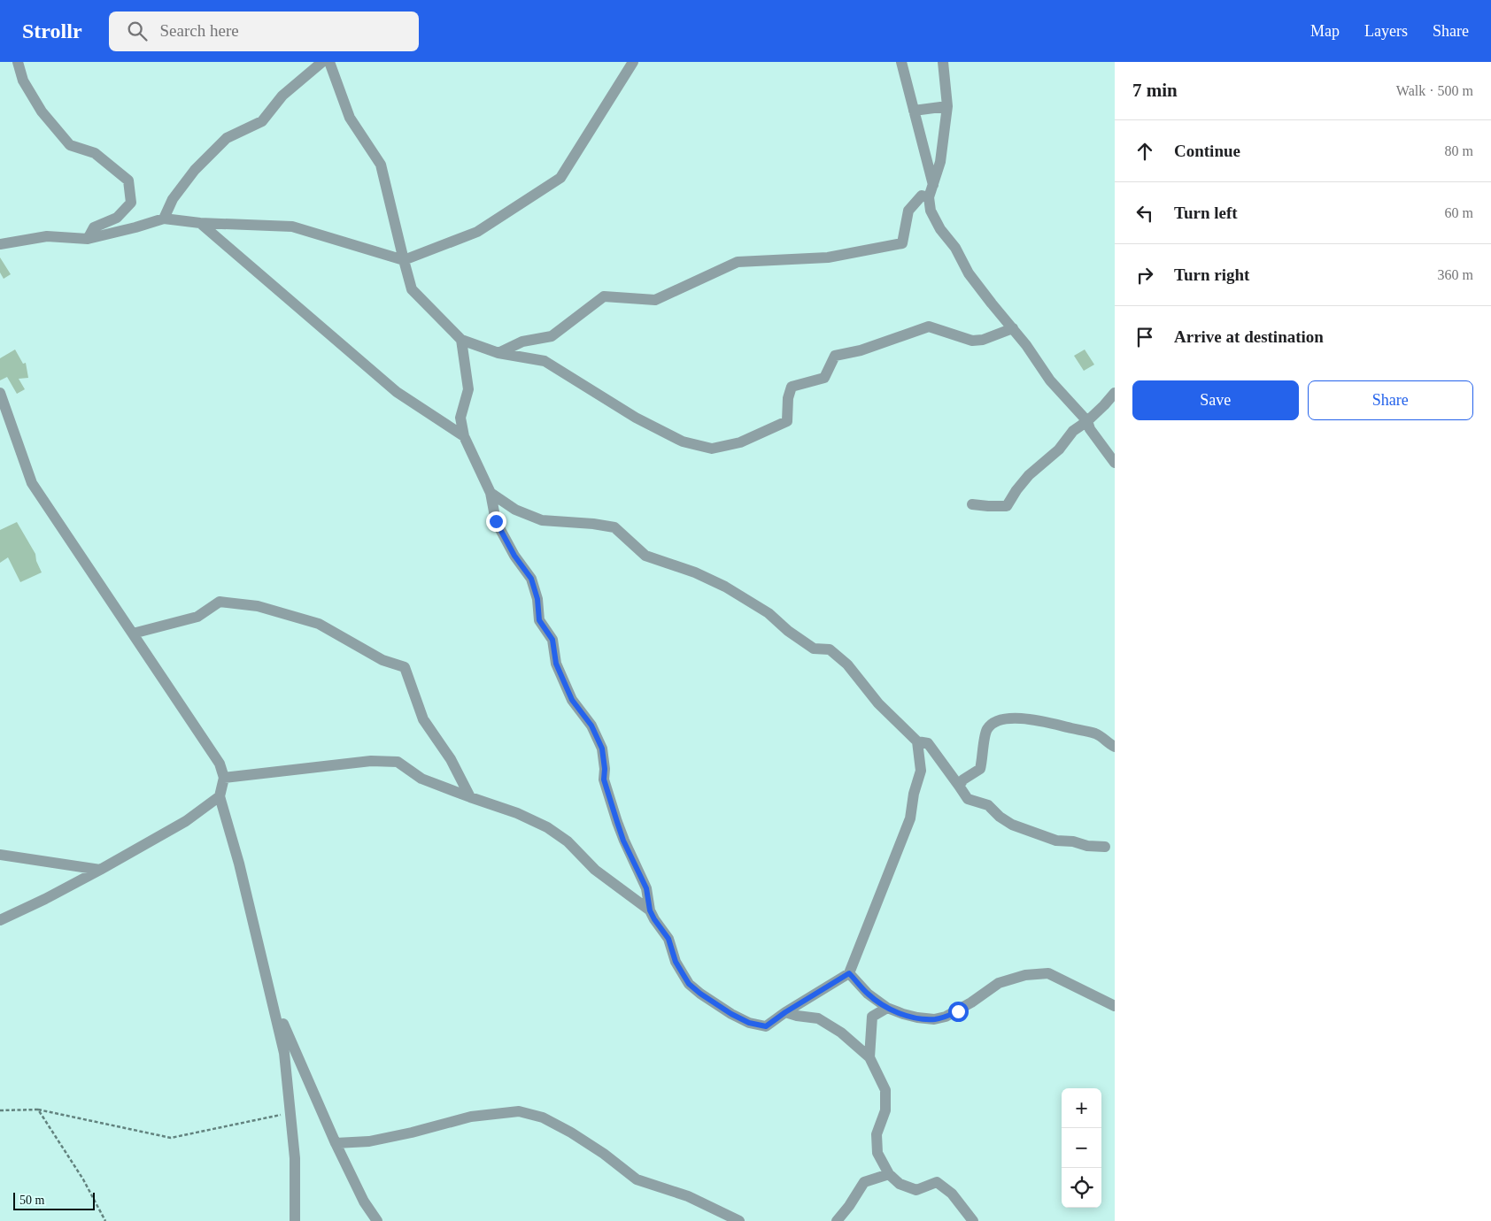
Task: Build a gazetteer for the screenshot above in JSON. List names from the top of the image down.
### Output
{
  "scale_bar": "50 m",
  "page": {
    "header": "Strollr",
    "search": "Search here",
    "nav": ["Map", "Layers", "Share"],
    "heading": ["7 min", "Walk · 500 m"],
    "list": [
      ["Continue", "80 m"],
      ["Turn left", "60 m"],
      ["Turn right", "360 m"],
      "Arrive at destination"
    ],
    "buttons": ["Save", "Share"],
    "map_buttons": ["+", "−"],
    "scale": "50 m"
  }
}
